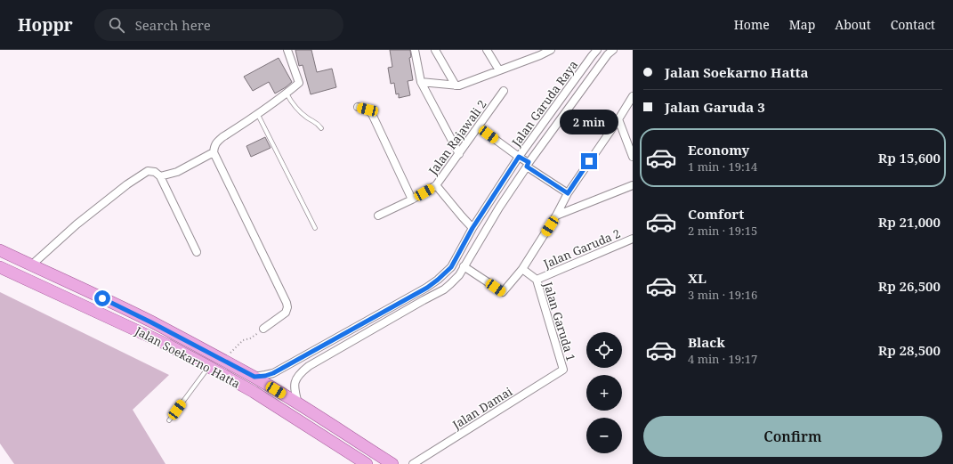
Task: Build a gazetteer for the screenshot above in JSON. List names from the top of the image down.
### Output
{
  "streets": {
    "main road": ["Jalan Soekarno Hatta"],
    "street": [
      "Jalan Garuda Raya",
      "Jalan Rajawali 2",
      "Jalan Garuda 2",
      "Jalan Garuda 1",
      "Jalan Damai"
    ]
  },
  "crossings": [
    ["Jalan Garuda Raya", "Jalan Rajawali 2"],
    ["Jalan Garuda Raya", "Jalan Soekarno Hatta"],
    ["Jalan Garuda 2", "Jalan Garuda 1"],
    ["Jalan Garuda 1", "Jalan Damai"]
  ],
  "page": {
    "header": "Hoppr",
    "search": "Search here",
    "nav": [
      "Home",
      "Map",
      "About",
      "Contact"
    ],
    "banner": ["Jalan Soekarno Hatta", "Jalan Garuda 3"],
    "bubble": "2 min",
    "list": [
      {
        "name": "Economy",
        "note": "1 min · 19:14",
        "value": "Rp 15,600"
      },
      {
        "name": "Comfort",
        "note": "2 min · 19:15",
        "value": "Rp 21,000"
      },
      {
        "name": "XL",
        "note": "3 min · 19:16",
        "value": "Rp 26,500"
      },
      {
        "name": "Black",
        "note": "4 min · 19:17",
        "value": "Rp 28,500"
      }
    ],
    "map_buttons": ["+", "−"],
    "buttons": "Confirm"
  }
}
